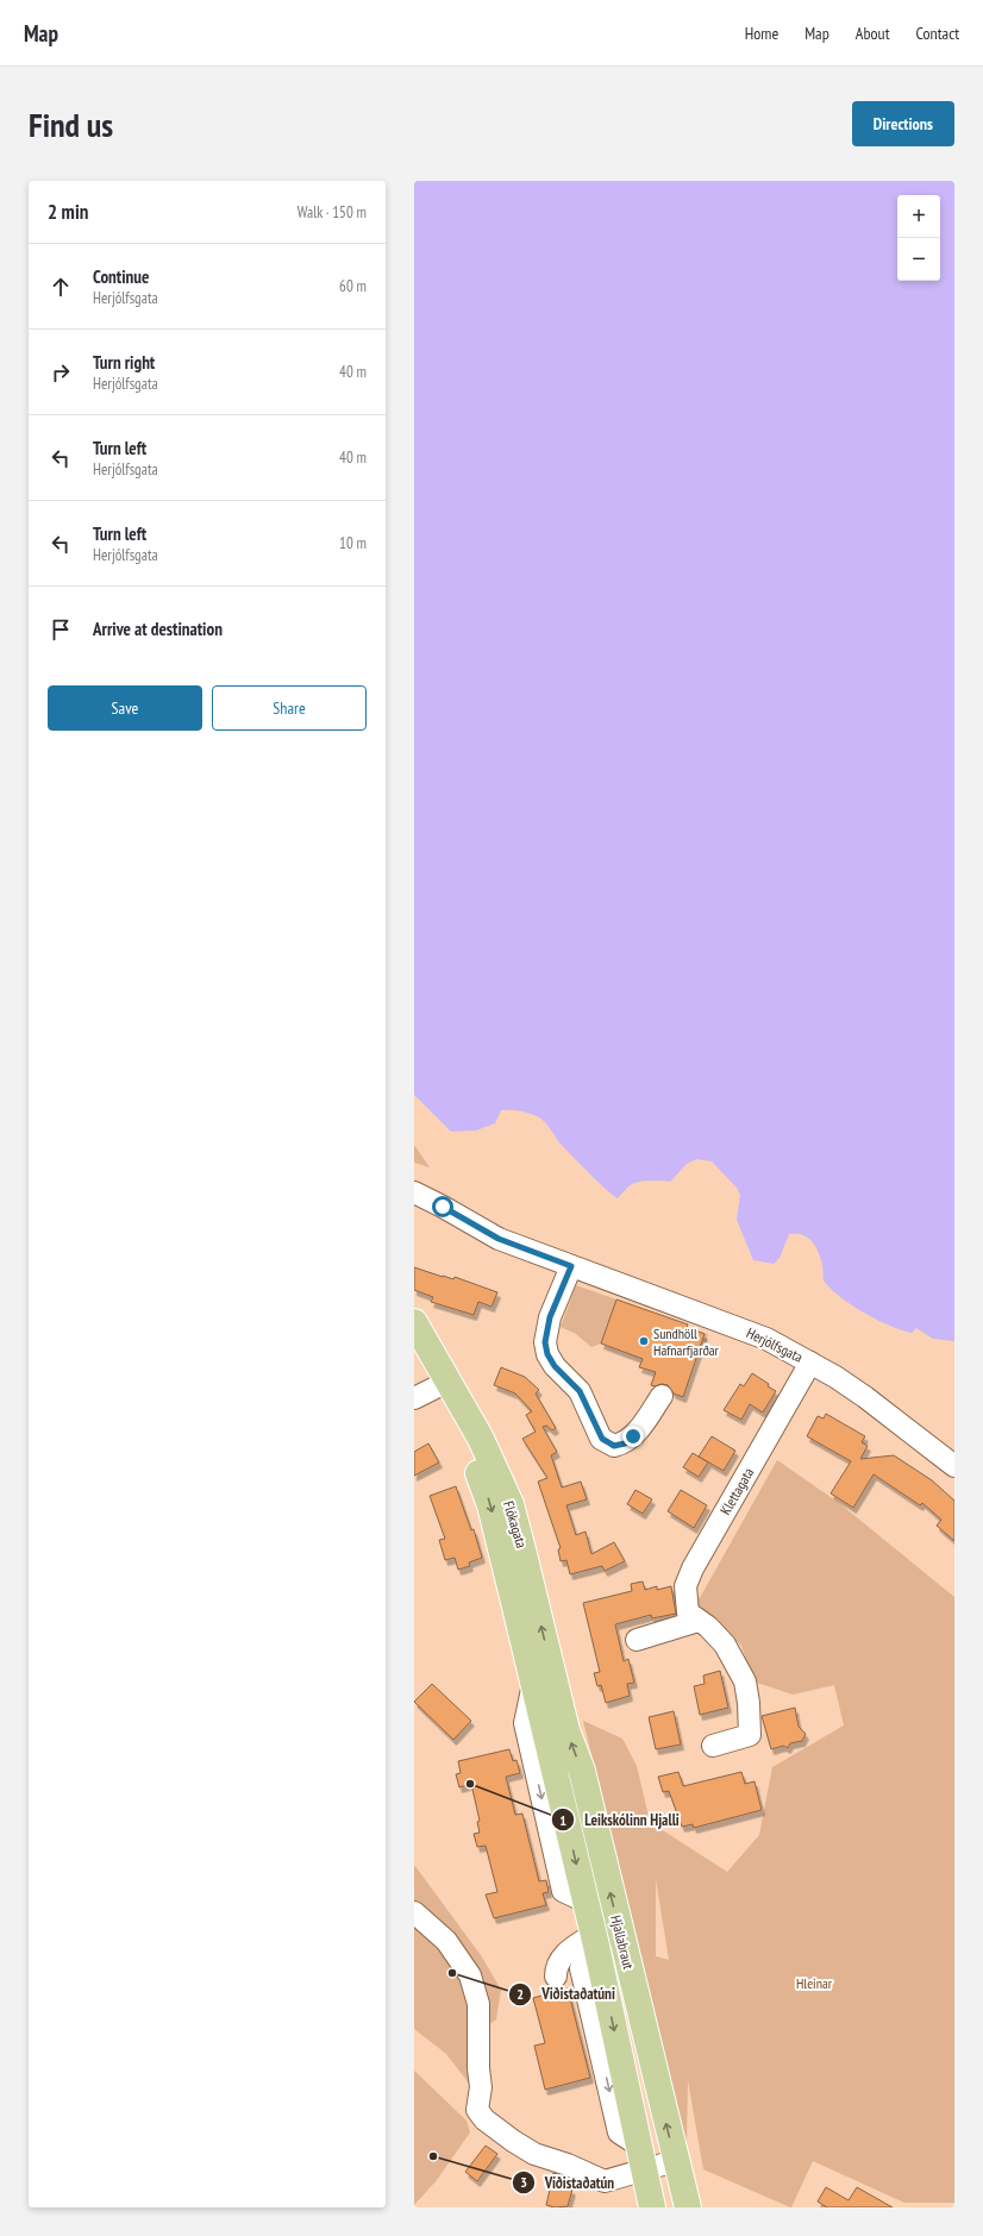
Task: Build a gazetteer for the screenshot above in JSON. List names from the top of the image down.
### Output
{
  "streets": {
    "main road": ["Flókagata", "Hjallabraut"],
    "street": ["Herjólfsgata", "Klettagata"]
  },
  "crossings": [
    ["Herjólfsgata", "Klettagata"],
    ["Flókagata", "Hjallabraut"]
  ],
  "parks": ["Hleinar"],
  "places": [
    "Sundhöll Hafnarfjarðar",
    "Leikskólinn Hjalli",
    "Viðistaðatúni",
    "Víðistaðatún"
  ],
  "page": {
    "header": "Map",
    "nav": [
      "Home",
      "Map",
      "About",
      "Contact"
    ],
    "buttons": [
      "Directions",
      ["Save", "Share"]
    ],
    "title": "Find us",
    "heading": ["2 min", "Walk · 150 m"],
    "map_buttons": ["+", "−"],
    "list": [
      ["Continue", "Herjólfsgata", "60 m"],
      ["Turn right", "Herjólfsgata", "40 m"],
      ["Turn left", "Herjólfsgata", "40 m"],
      ["Turn left", "Herjólfsgata", "10 m"],
      "Arrive at destination"
    ]
  }
}
